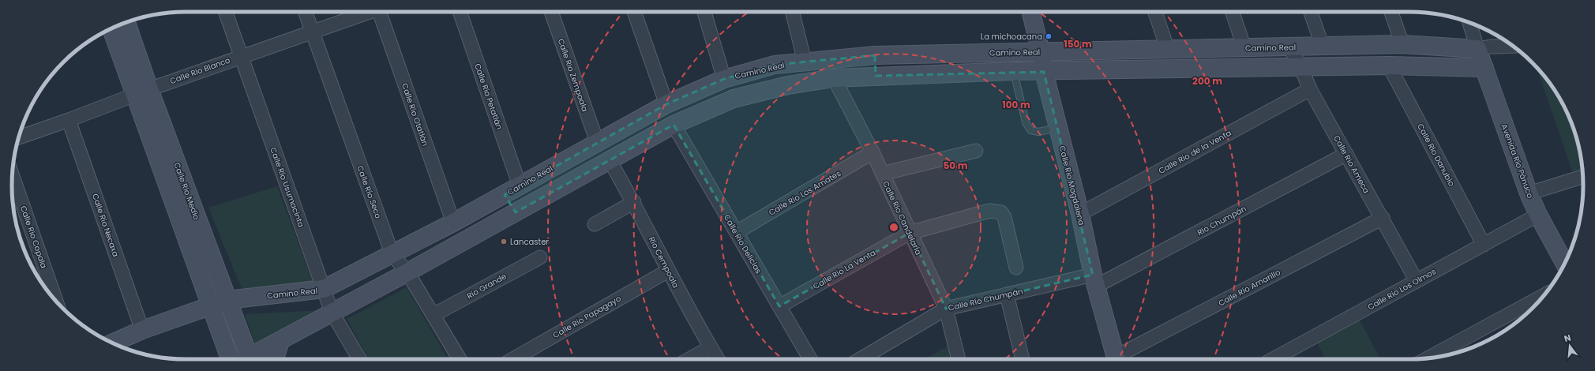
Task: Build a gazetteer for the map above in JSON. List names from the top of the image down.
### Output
{
  "streets": {
    "street": [
      "Camino Real",
      "Calle Río Blanco",
      "Calle Río Zempoala",
      "Calle Río Petatlán",
      "Calle Río Otatlán",
      "Calle Río de la Venta",
      "Calle Río Danubio",
      "Avenida Río Pánuco",
      "Calle Río Ameca",
      "Calle Río Magdalena",
      "Calle Río Usumacinta",
      "Calle Río Medio",
      "Calle Río Seco",
      "Calle Río Los Amates",
      "Calle Río Candelaria",
      "Río Chumpán",
      "Calle Río Necaxa",
      "Calle Río Copala",
      "Calle Río Delicias",
      "Río Cempoala",
      "Calle Río La Venta",
      "Río Grande",
      "Calle Río Amarillo",
      "Calle Río Los Olmos",
      "Calle Río Chumpán",
      "Calle Río Papagayo"
    ]
  },
  "crossings": [
    ["Camino Real", "Calle Río Zempoala"],
    ["Camino Real", "Calle Río Petatlán"],
    ["Camino Real", "Calle Río Otatlán"],
    ["Camino Real", "Avenida Río Pánuco"],
    ["Camino Real", "Calle Río Ameca"],
    ["Camino Real", "Calle Río Magdalena"],
    ["Camino Real", "Calle Río Usumacinta"],
    ["Camino Real", "Calle Río Medio"],
    ["Camino Real", "Calle Río Seco"],
    ["Camino Real", "Calle Río Necaxa"],
    ["Calle Río Blanco", "Calle Río Usumacinta"],
    ["Calle Río Blanco", "Calle Río Medio"],
    ["Calle Río Blanco", "Calle Río Seco"],
    ["Calle Río Blanco", "Calle Río Necaxa"],
    ["Calle Río de la Venta", "Calle Río Ameca"],
    ["Calle Río de la Venta", "Calle Río Magdalena"],
    ["Calle Río Danubio", "Calle Río Los Olmos"],
    ["Avenida Río Pánuco", "Calle Río Los Olmos"],
    ["Calle Río Ameca", "Río Chumpán"],
    ["Calle Río Ameca", "Calle Río Amarillo"],
    ["Calle Río Ameca", "Calle Río Los Olmos"],
    ["Calle Río Magdalena", "Río Chumpán"],
    ["Calle Río Magdalena", "Calle Río Chumpán"],
    ["Calle Río Seco", "Río Grande"],
    ["Calle Río Los Amates", "Calle Río Candelaria"],
    ["Calle Río Los Amates", "Calle Río Delicias"],
    ["Calle Río Candelaria", "Calle Río La Venta"],
    ["Calle Río Candelaria", "Calle Río Chumpán"],
    ["Río Chumpán", "Calle Río Chumpán"],
    ["Calle Río Delicias", "Calle Río La Venta"],
    ["Río Cempoala", "Calle Río Papagayo"]
  ],
  "places": ["La michoacana", "Lancaster"],
  "north": "top",
  "rings": [
    "150 m",
    "200 m",
    "100 m",
    "50 m"
  ]
}
